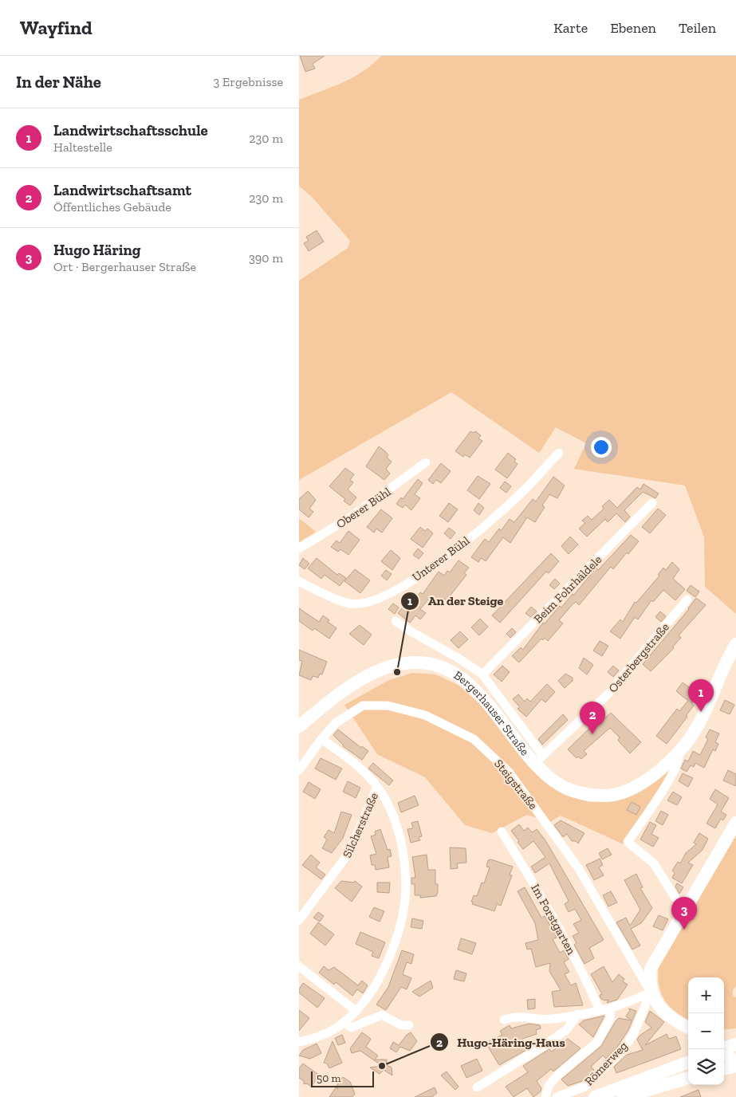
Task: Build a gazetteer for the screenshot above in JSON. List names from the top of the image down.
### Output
{
  "streets": {
    "main road": ["Bergerhauser Straße"],
    "street": [
      "Oberer Bühl",
      "Unterer Bühl",
      "Beim Fohrhäldele",
      "Osterbergstraße",
      "Steigstraße",
      "Silcherstraße",
      "Im Forstgarten",
      "Römerweg"
    ]
  },
  "crossings": [
    ["Osterbergstraße", "Bergerhauser Straße"],
    ["Steigstraße", "Römerweg"]
  ],
  "places": ["An der Steige", "Hugo-Häring-Haus"],
  "scale_bar": "50 m",
  "page": {
    "header": "Wayfind",
    "nav": ["Karte", "Ebenen", "Teilen"],
    "heading": ["In der Nähe", "3 Ergebnisse"],
    "list": [
      {
        "mark": "1",
        "name": "Landwirtschaftsschule",
        "note": "Haltestelle",
        "value": "230 m"
      },
      {
        "mark": "2",
        "name": "Landwirtschaftsamt",
        "note": "Öffentliches Gebäude",
        "value": "230 m"
      },
      {
        "mark": "3",
        "name": "Hugo Häring",
        "note": "Ort · Bergerhauser Straße",
        "value": "390 m"
      }
    ],
    "pins": ["1", "2", "3"],
    "map_buttons": ["+", "−"],
    "scale": "50 m"
  }
}
